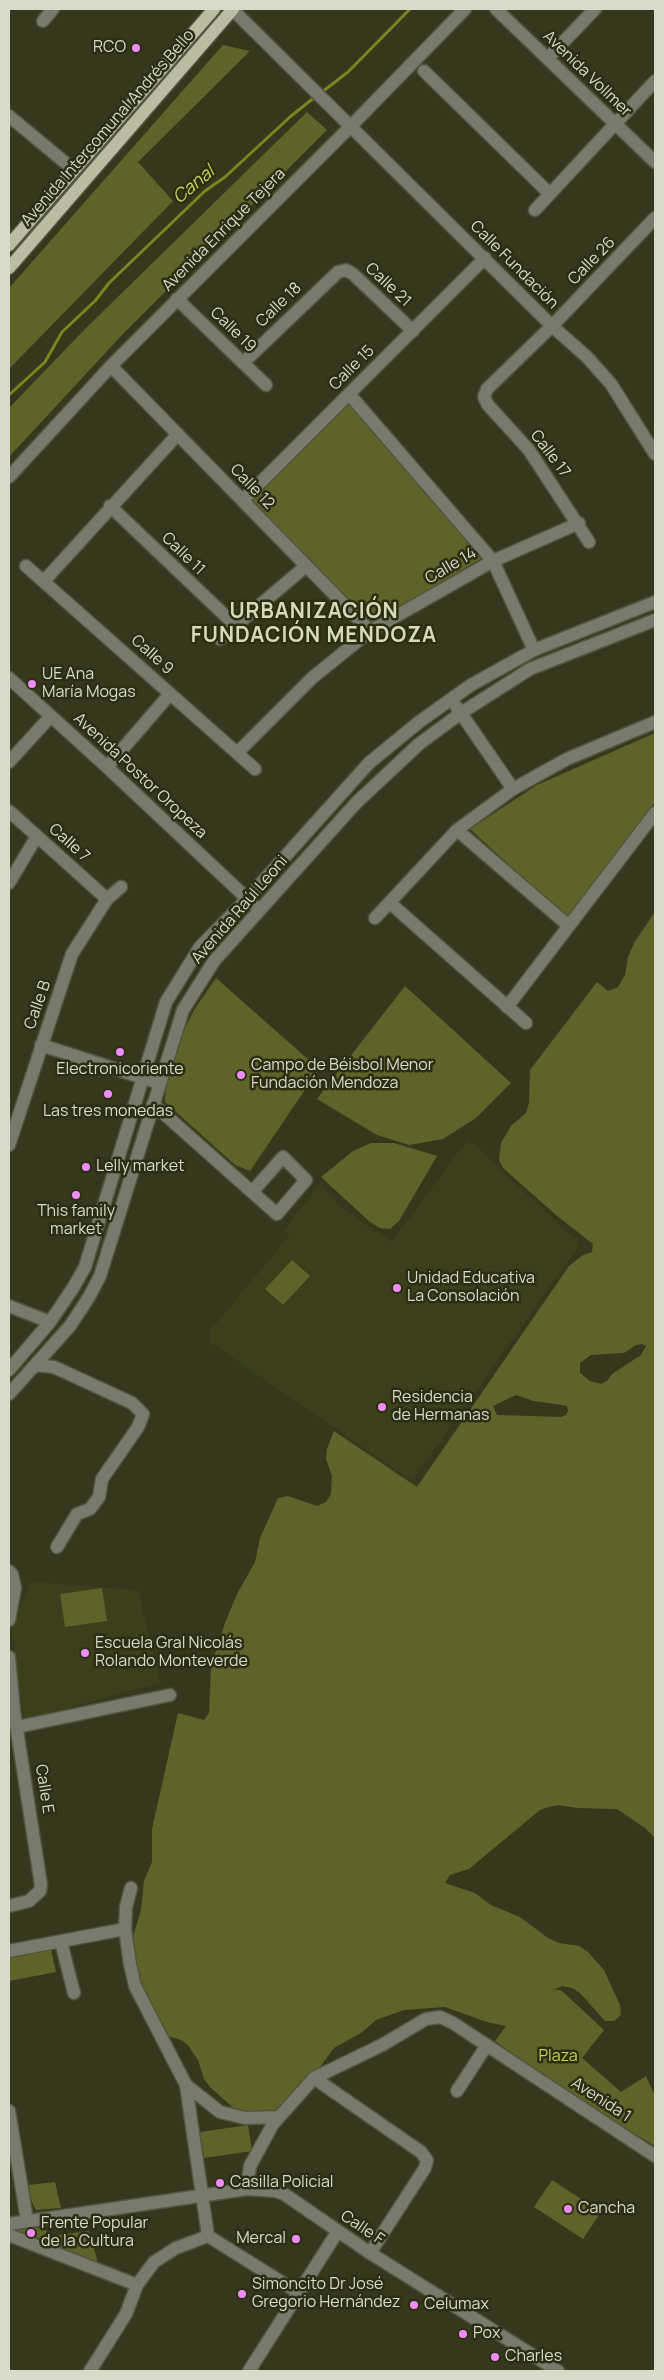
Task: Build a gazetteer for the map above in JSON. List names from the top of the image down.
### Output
{
  "streets": {
    "main road": ["Avenida Intercomunal Andrés Bello"],
    "street": [
      "Avenida Vollmer",
      "Avenida Enrique Tejera",
      "Calle 26",
      "Calle Fundación",
      "Calle 21",
      "Calle 18",
      "Calle 19",
      "Calle 15",
      "Calle 17",
      "Calle 12",
      "Calle 11",
      "Calle 14",
      "Calle 9",
      "Avenida Postor Oropeza",
      "Calle 7",
      "Avenida Raúl Leoni",
      "Calle B",
      "Calle E",
      "Avenida 1",
      "Calle F"
    ]
  },
  "crossings": [
    ["Avenida Intercomunal Andrés Bello", "Calle Fundación"],
    ["Avenida Enrique Tejera", "Calle Fundación"],
    ["Avenida Enrique Tejera", "Calle 19"],
    ["Avenida Enrique Tejera", "Calle 12"],
    ["Calle 26", "Calle Fundación"],
    ["Calle 26", "Calle 17"],
    ["Calle Fundación", "Calle 15"],
    ["Calle 21", "Calle 18"],
    ["Calle 21", "Calle 15"],
    ["Calle 18", "Calle 19"],
    ["Calle 15", "Calle 12"],
    ["Calle 17", "Calle 14"],
    ["Calle 12", "Calle 14"],
    ["Calle 14", "Calle 9"],
    ["Avenida Postor Oropeza", "Avenida Raúl Leoni"],
    ["Calle 7", "Calle B"]
  ],
  "districts": ["URBANIZACIÓN FUNDACIÓN MENDOZA"],
  "water": ["Canal"],
  "parks": ["Plaza"],
  "places": [
    "RCO",
    "UE Ana María Mogas",
    "Electronicoriente",
    "Campo de Béisbol Menor Fundación Mendoza",
    "Las tres monedas",
    "Lelly market",
    "This family market",
    "Unidad Educativa La Consolación",
    "Residencia de Hermanas",
    "Escuela Gral Nicolás Rolando Monteverde",
    "Casilla Policial",
    "Cancha",
    "Frente Popular de la Cultura",
    "Mercal",
    "Simoncito Dr José Gregorio Hernández",
    "Celumax",
    "Pox",
    "Charles"
  ]
}
